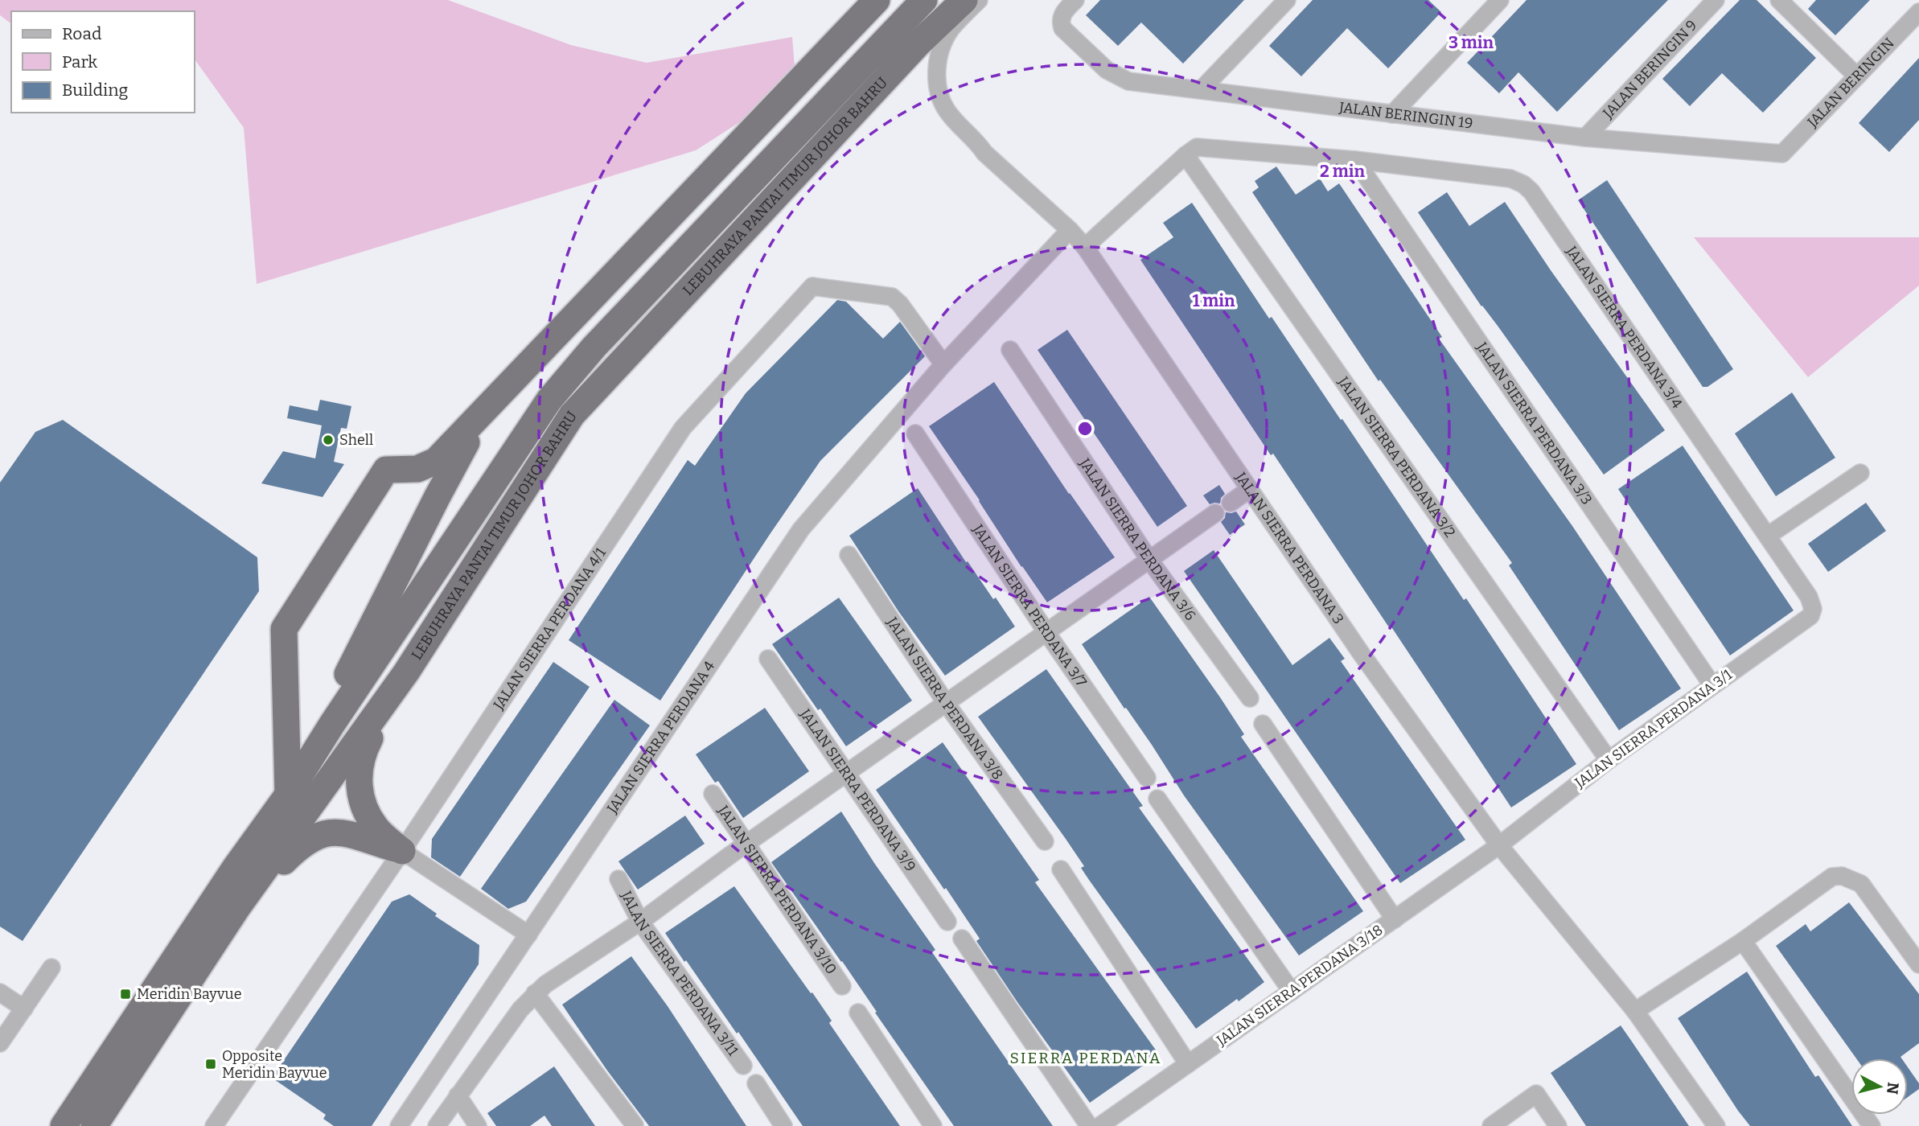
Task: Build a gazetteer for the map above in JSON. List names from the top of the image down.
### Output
{
  "streets": {
    "highway": ["LEBUHRAYA PANTAI TIMUR JOHOR BAHRU"],
    "street": [
      "JALAN BERINGIN 9",
      "JALAN BERINGIN",
      "JALAN BERINGIN 19",
      "JALAN SIERRA PERDANA 3/4",
      "JALAN SIERRA PERDANA 3/3",
      "JALAN SIERRA PERDANA 3/2",
      "JALAN SIERRA PERDANA 3/6",
      "JALAN SIERRA PERDANA 3",
      "JALAN SIERRA PERDANA 3/7",
      "JALAN SIERRA PERDANA 4/1",
      "JALAN SIERRA PERDANA 3/8",
      "JALAN SIERRA PERDANA 3/1",
      "JALAN SIERRA PERDANA 4",
      "JALAN SIERRA PERDANA 3/9",
      "JALAN SIERRA PERDANA 3/10",
      "JALAN SIERRA PERDANA 3/11",
      "JALAN SIERRA PERDANA 3/18"
    ]
  },
  "crossings": [
    ["JALAN BERINGIN 9", "JALAN BERINGIN 19"],
    ["JALAN BERINGIN", "JALAN BERINGIN 19"],
    ["JALAN SIERRA PERDANA 3/4", "JALAN SIERRA PERDANA 3/3"],
    ["JALAN SIERRA PERDANA 3/4", "JALAN SIERRA PERDANA 3/2"],
    ["JALAN SIERRA PERDANA 3/4", "JALAN SIERRA PERDANA 3/1"],
    ["JALAN SIERRA PERDANA 3/3", "JALAN SIERRA PERDANA 3/1"],
    ["JALAN SIERRA PERDANA 3/2", "JALAN SIERRA PERDANA 3/1"],
    ["JALAN SIERRA PERDANA 3", "JALAN SIERRA PERDANA 3/1"],
    ["JALAN SIERRA PERDANA 3", "JALAN SIERRA PERDANA 4"],
    ["JALAN SIERRA PERDANA 3", "JALAN SIERRA PERDANA 3/18"],
    ["JALAN SIERRA PERDANA 4/1", "JALAN SIERRA PERDANA 4"],
    ["JALAN SIERRA PERDANA 3/1", "JALAN SIERRA PERDANA 3/18"]
  ],
  "districts": ["SIERRA PERDANA"],
  "places": {
    "other": ["Shell"],
    "transit": ["Meridin Bayvue", "Opposite Meridin Bayvue"]
  },
  "legend": ["Road", "Park", "Building"],
  "north": "right",
  "rings": ["3 min", "2 min", "1 min"]
}
